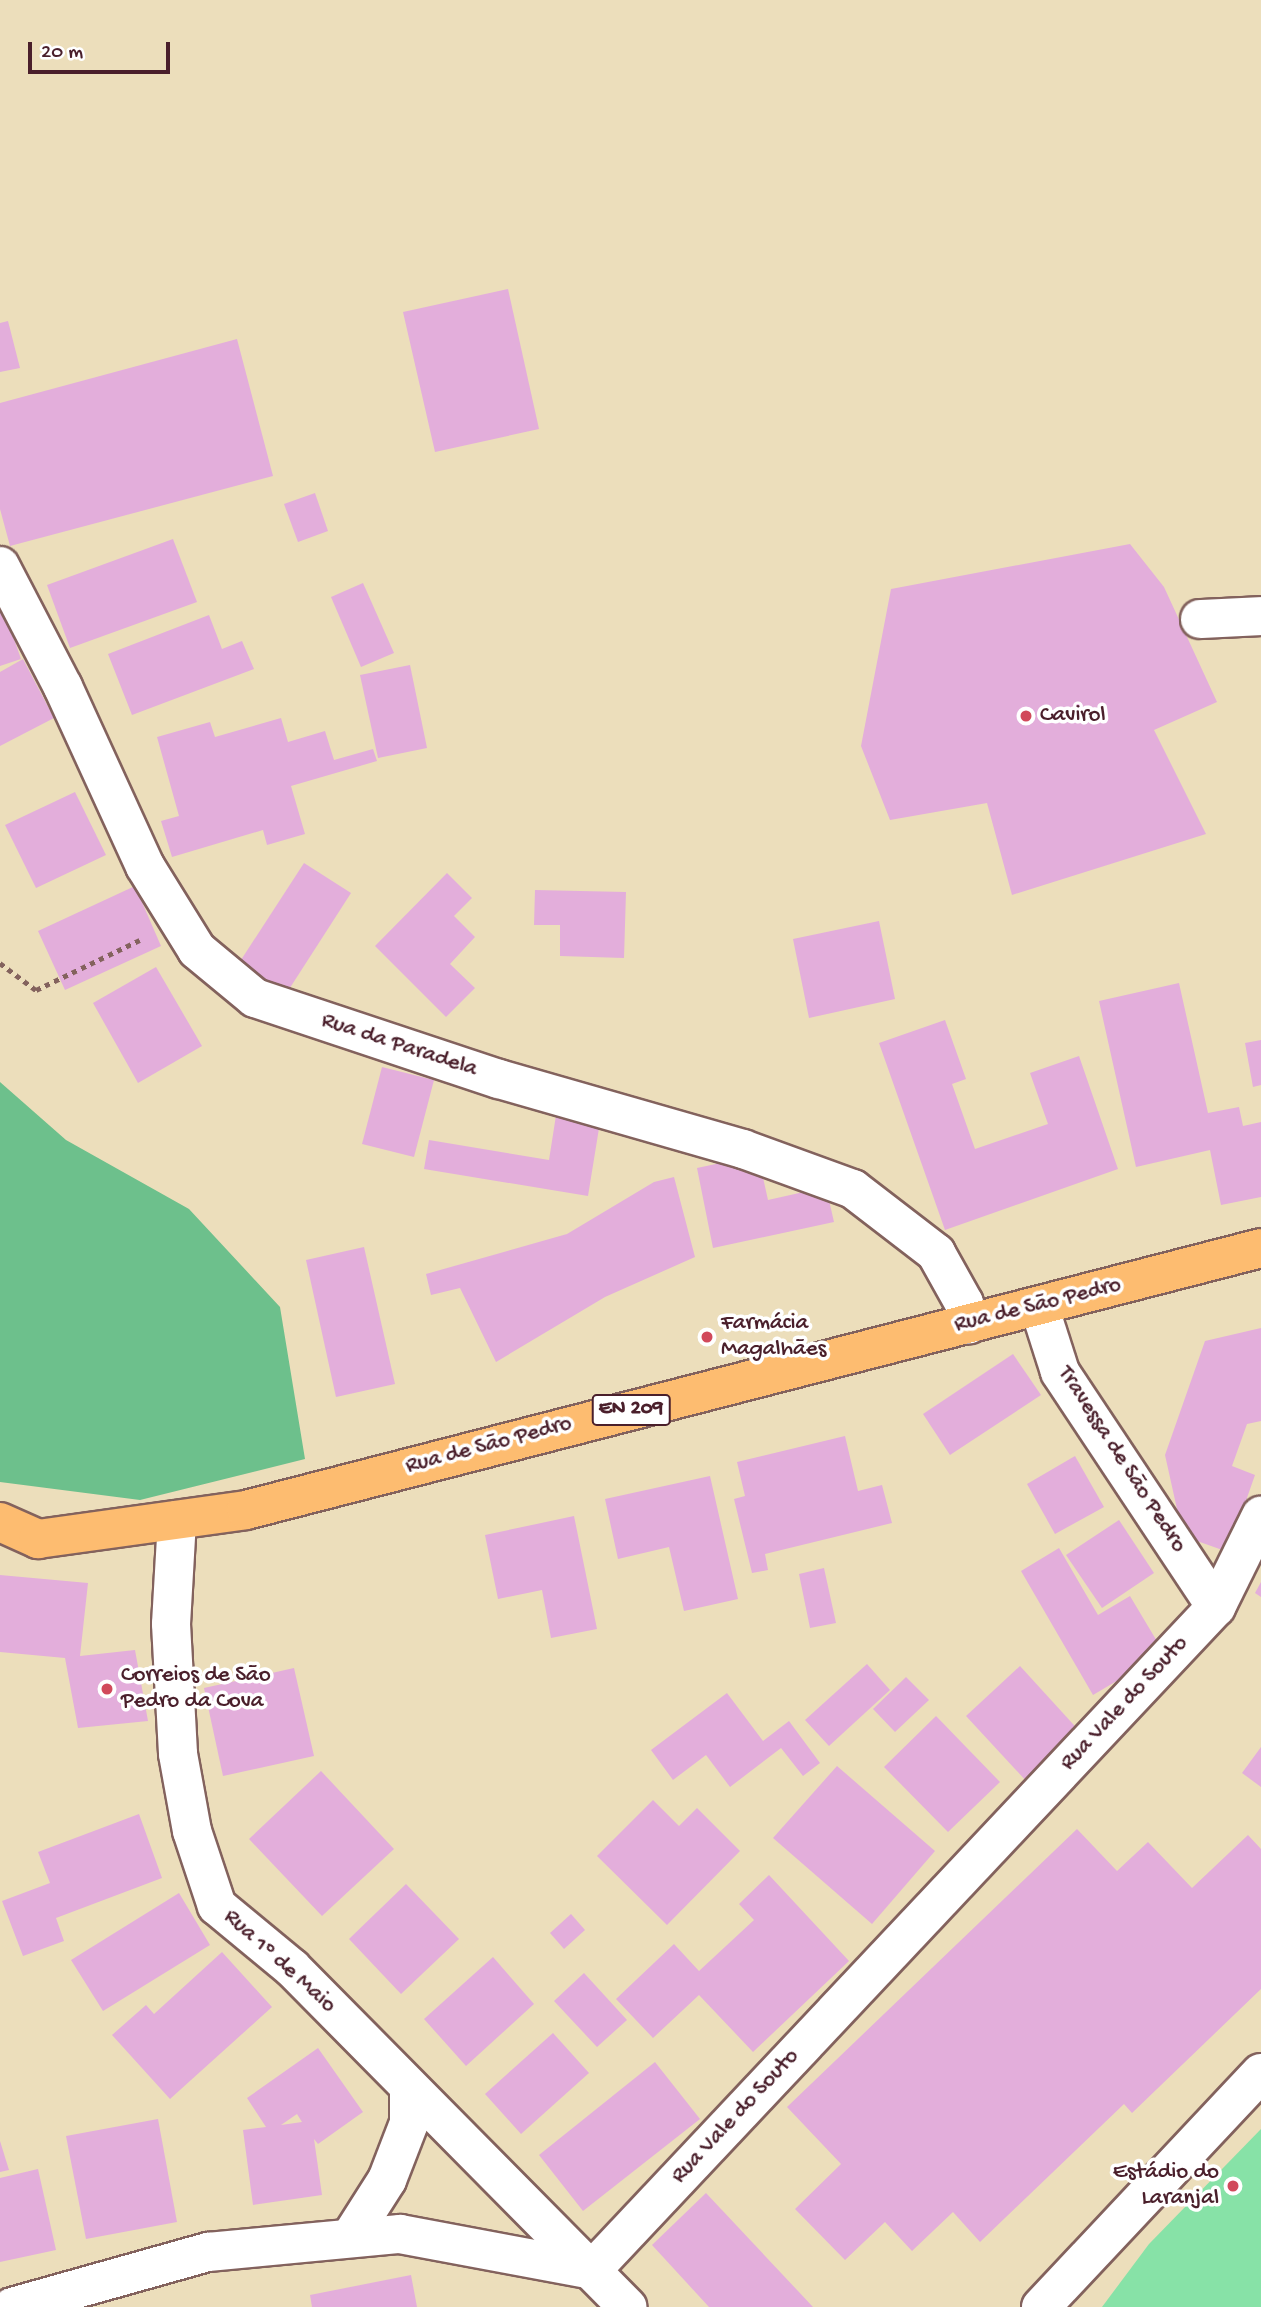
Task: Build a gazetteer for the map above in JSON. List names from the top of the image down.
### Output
{
  "streets": {
    "main road": ["Rua de São Pedro", "EN 209"],
    "street": [
      "Rua da Paradela",
      "Travessa de São Pedro",
      "Rua Vale do Souto",
      "Rua 1º de Maio"
    ]
  },
  "crossings": [
    ["Rua da Paradela", "Rua de São Pedro"],
    ["Rua de São Pedro", "Travessa de São Pedro"],
    ["Rua de São Pedro", "Rua 1º de Maio"],
    ["Travessa de São Pedro", "Rua Vale do Souto"],
    ["Rua Vale do Souto", "Rua 1º de Maio"]
  ],
  "places": [
    "Cavirol",
    "Farmácia Magalhães",
    "Correios de São Pedro da Cova",
    "Estádio do Laranjal"
  ],
  "scale_bar": "20 m"
}
